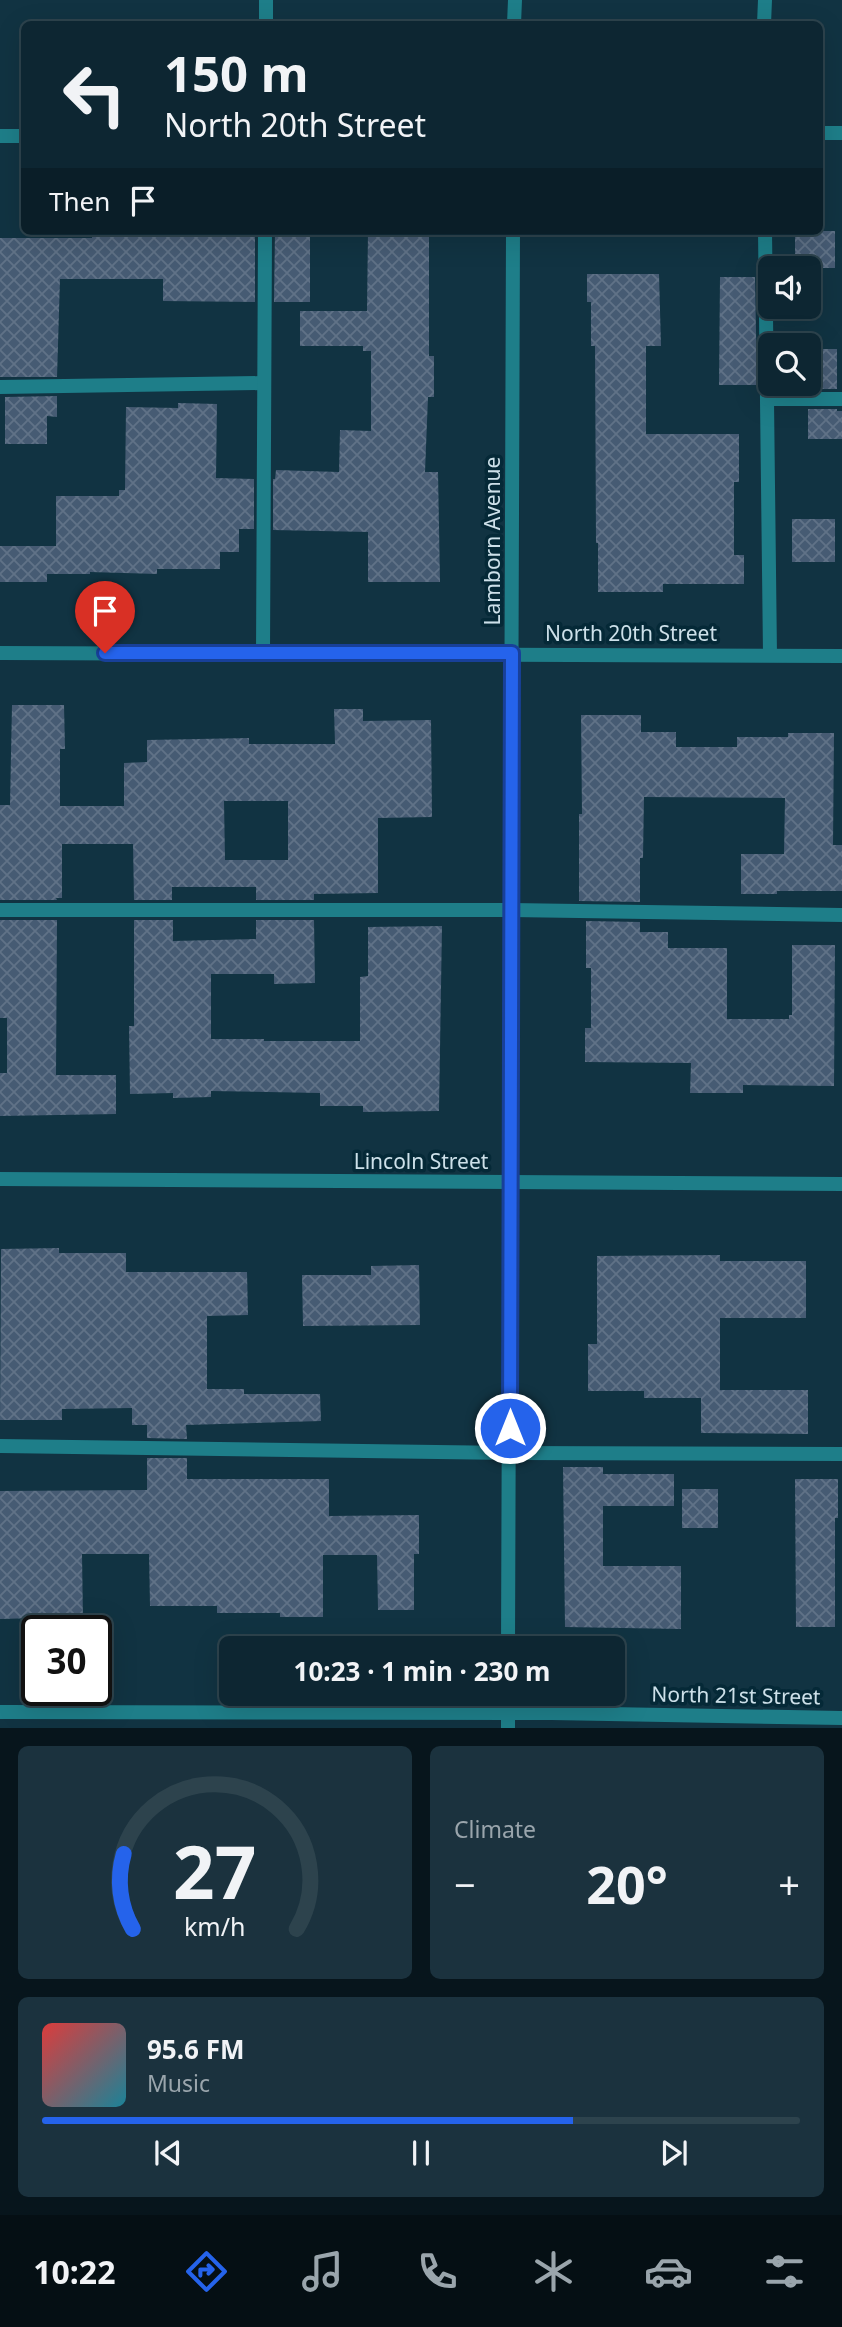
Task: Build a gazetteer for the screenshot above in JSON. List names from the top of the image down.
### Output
{
  "streets": {
    "street": [
      "Lamborn Avenue",
      "North 20th Street",
      "Lincoln Street",
      "North 21st Street"
    ]
  },
  "crossings": [
    ["Lamborn Avenue", "North 20th Street"],
    ["Lamborn Avenue", "Lincoln Street"]
  ],
  "page": {
    "turn": ["150 m", "North 20th Street"],
    "then": "Then",
    "limit": "30",
    "trip": "10:23 · 1 min · 230 m",
    "tile": "Climate",
    "heat": ["−", "20°", "+"],
    "song": ["95.6 FM", "Music"],
    "tabs": "10:22",
    "gauge": ["27", "km/h"]
  }
}
